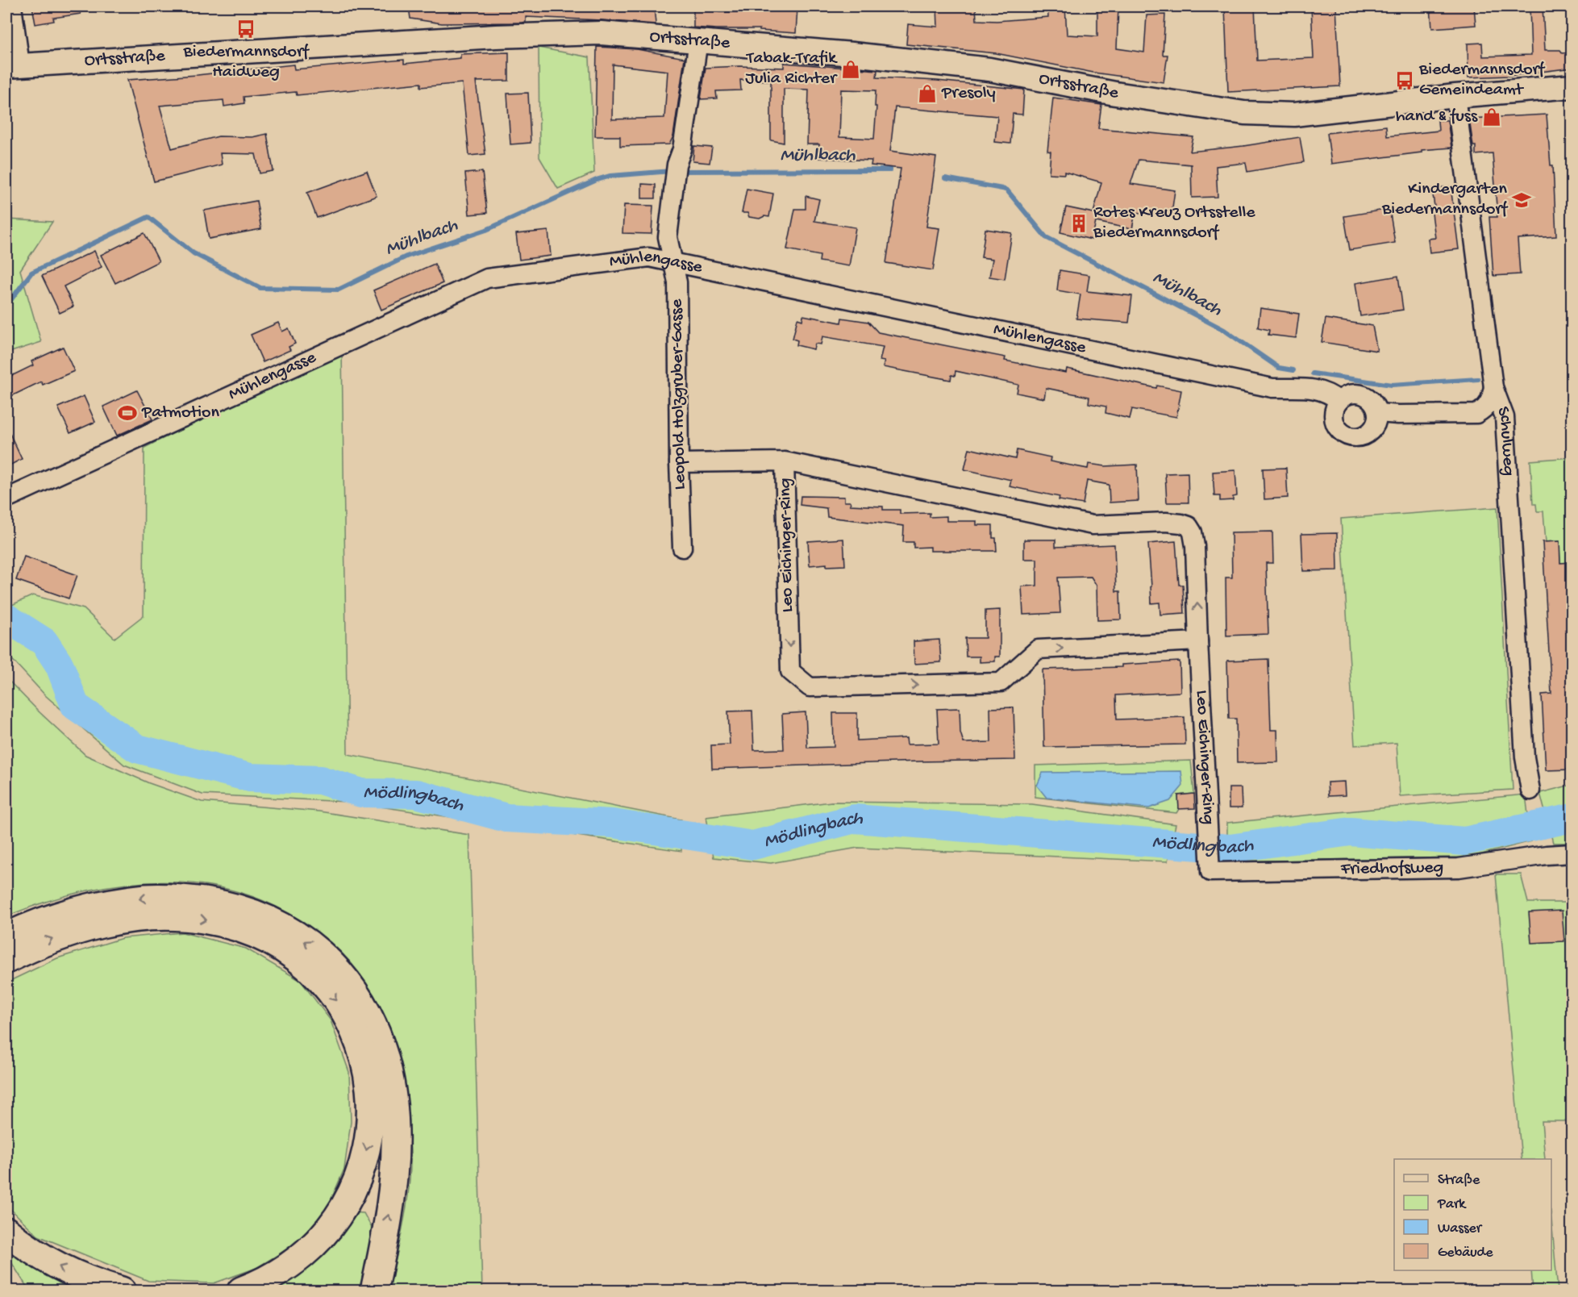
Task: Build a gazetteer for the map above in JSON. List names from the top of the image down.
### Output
{
  "streets": {
    "street": [
      "Ortsstraße",
      "Mühlengasse",
      "Leopold Holzgruber-Gasse",
      "Schulweg",
      "Leo Eichinger-Ring",
      "Friedhofsweg"
    ]
  },
  "crossings": [
    ["Ortsstraße", "Leopold Holzgruber-Gasse"],
    ["Ortsstraße", "Schulweg"],
    ["Mühlengasse", "Leopold Holzgruber-Gasse"],
    ["Leo Eichinger-Ring", "Friedhofsweg"]
  ],
  "water": ["Mühlbach", "Mödlingbach"],
  "places": {
    "bus stop": ["Biedermannsdorf Haidweg", "Biedermannsdorf Gemeindeamt"],
    "shop": ["Tabak-Trafik Julia Richter", "Presoly", "hand & fuss"],
    "school or university": ["Kindergarten Biedermannsdorf"],
    "building": ["Rotes Kreuz Ortsstelle Biedermannsdorf"],
    "sports": ["Patmotion"]
  },
  "legend": [
    "Straße",
    "Park",
    "Wasser",
    "Gebäude"
  ]
}
